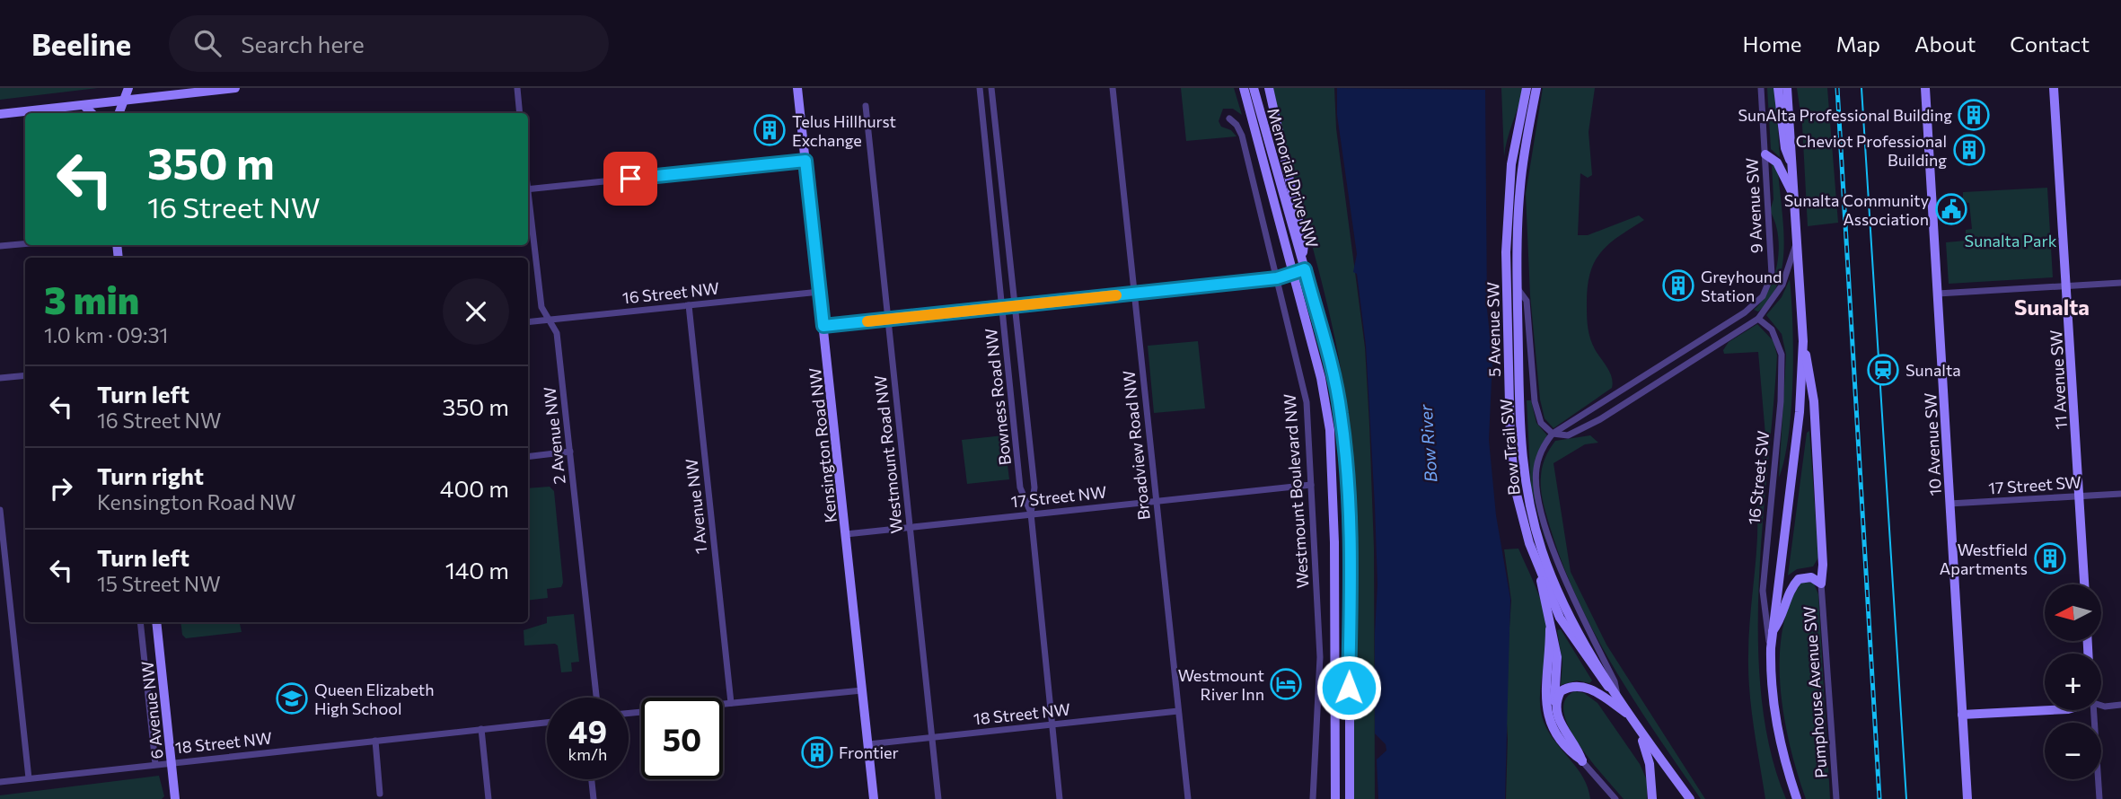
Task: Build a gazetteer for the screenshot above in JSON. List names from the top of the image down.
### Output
{
  "streets": {
    "main road": [
      "Memorial Drive NW",
      "5 Avenue SW",
      "11 Avenue SW",
      "10 Avenue SW",
      "Kensington Road NW",
      "Bow Trail SW",
      "6 Avenue NW"
    ],
    "street": [
      "9 Avenue SW",
      "16 Street NW",
      "Bowness Road NW",
      "2 Avenue NW",
      "Broadview Road NW",
      "Westmount Road NW",
      "16 Street SW",
      "17 Street SW",
      "Westmount Boulevard NW",
      "17 Street NW",
      "1 Avenue NW",
      "Pumphouse Avenue SW",
      "18 Street NW"
    ]
  },
  "crossings": [
    ["16 Street NW", "2 Avenue NW"],
    ["16 Street NW", "Kensington Road NW"],
    ["16 Street NW", "1 Avenue NW"],
    ["5 Avenue SW", "Bow Trail SW"],
    ["11 Avenue SW", "17 Street SW"],
    ["Bowness Road NW", "17 Street NW"],
    ["Bowness Road NW", "18 Street NW"],
    ["10 Avenue SW", "17 Street SW"],
    ["Kensington Road NW", "17 Street NW"],
    ["Kensington Road NW", "18 Street NW"],
    ["Broadview Road NW", "17 Street NW"],
    ["Broadview Road NW", "18 Street NW"],
    ["Westmount Road NW", "17 Street NW"],
    ["Westmount Road NW", "18 Street NW"],
    ["Westmount Boulevard NW", "17 Street NW"],
    ["6 Avenue NW", "18 Street NW"]
  ],
  "districts": ["Sunalta"],
  "water": ["Bow River"],
  "parks": ["Sunalta Park"],
  "places": {
    "building": [
      "SunAlta Professional Building",
      "Telus Hillhurst Exchange",
      "Cheviot Professional Building",
      "Greyhound Station",
      "Westfield Apartments",
      "Frontier"
    ],
    "public building": ["Sunalta Community Association"],
    "station": ["Sunalta"],
    "hotel": ["Westmount River Inn"],
    "school or university": ["Queen Elizabeth High School"]
  },
  "north": "left",
  "page": {
    "header": "Beeline",
    "search": "Search here",
    "nav": [
      "Home",
      "Map",
      "About",
      "Contact"
    ],
    "turn": ["350 m", "16 Street NW"],
    "heading": ["3 min", "1.0 km · 09:31"],
    "list": [
      {
        "name": "Turn left",
        "note": "16 Street NW",
        "value": "350 m"
      },
      {
        "name": "Turn right",
        "note": "Kensington Road NW",
        "value": "400 m"
      },
      {
        "name": "Turn left",
        "note": "15 Street NW",
        "value": "140 m"
      }
    ],
    "map_buttons": ["+", "−"],
    "speed": "49 km/h",
    "limit": "50"
  }
}
